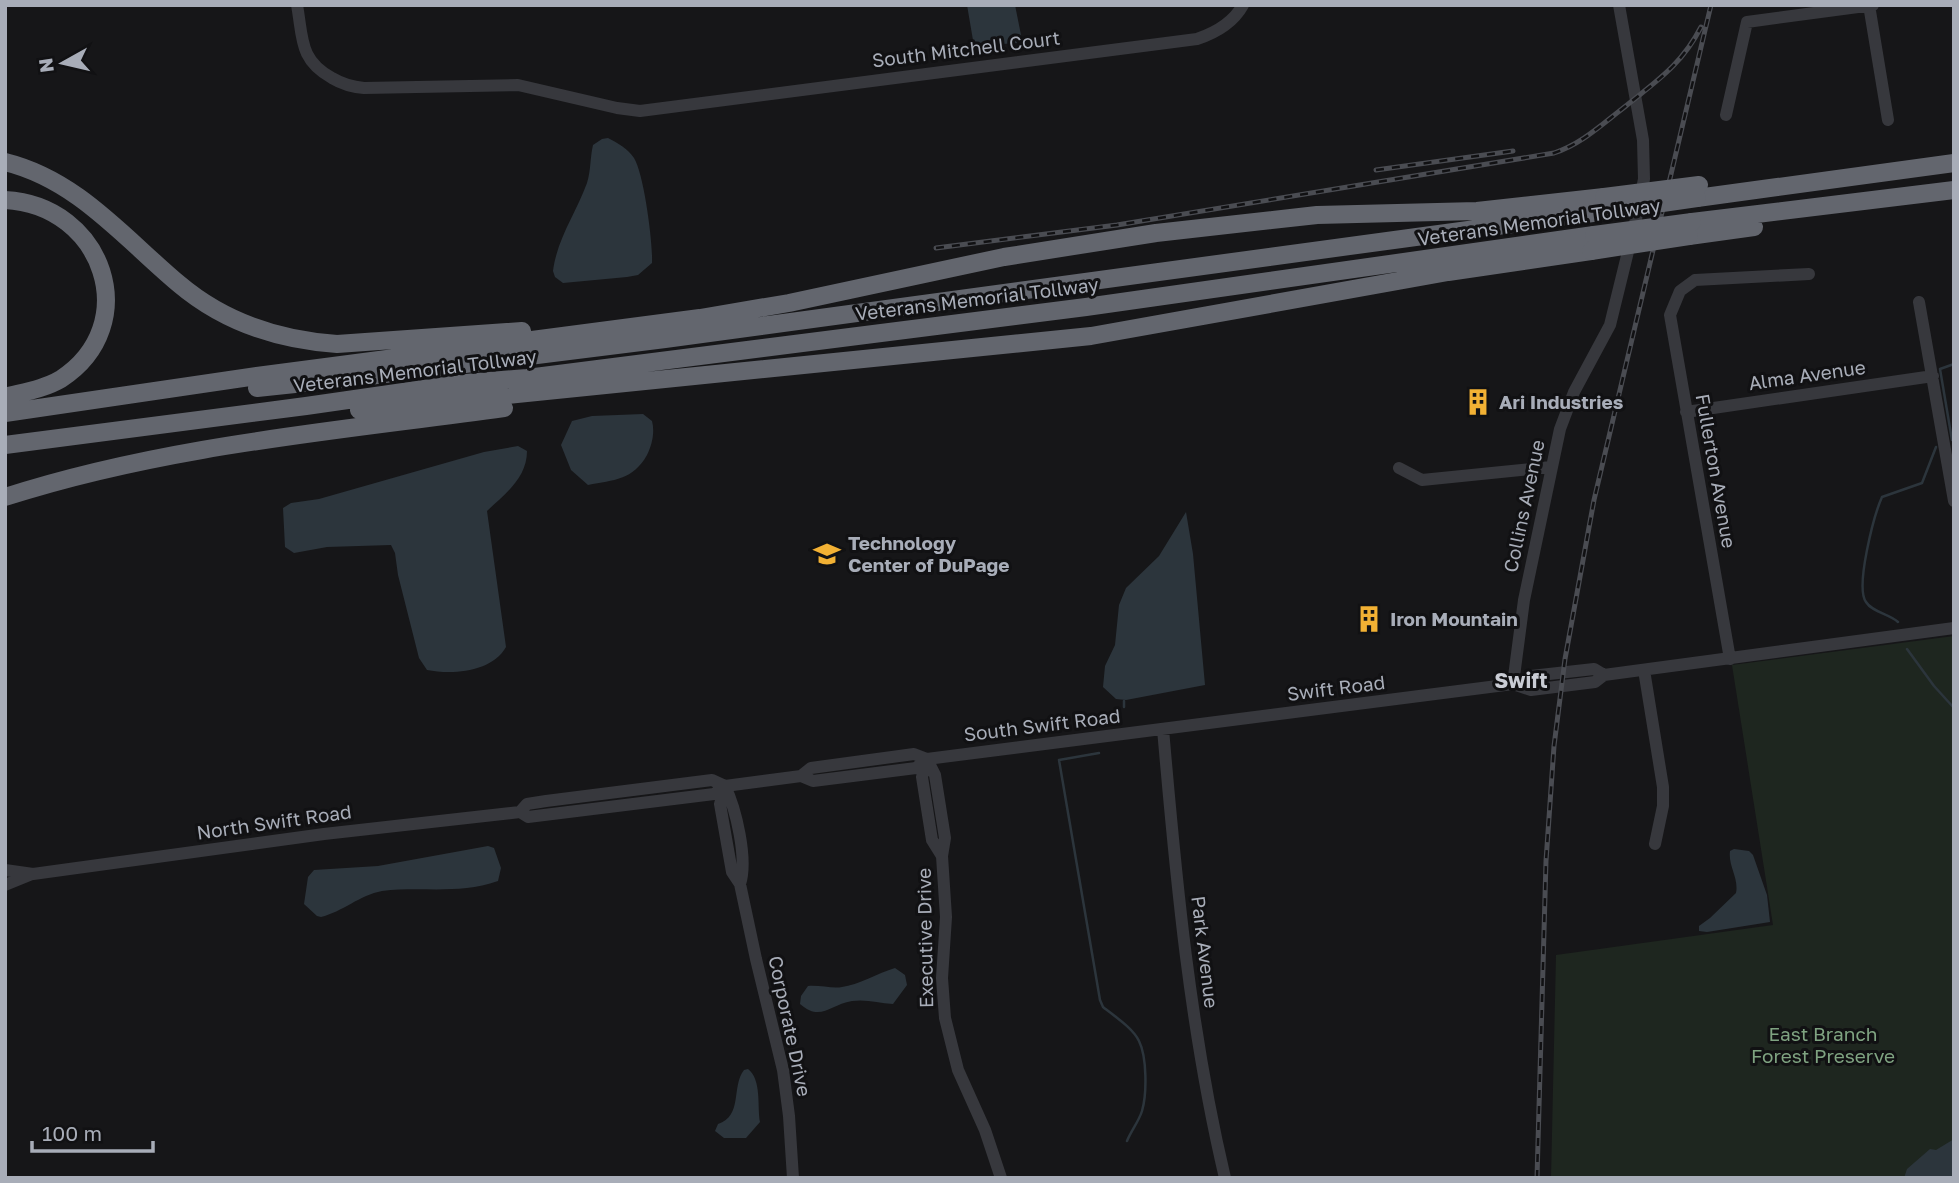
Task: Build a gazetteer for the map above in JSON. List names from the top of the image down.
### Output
{
  "streets": {
    "highway": ["Veterans Memorial Tollway"],
    "street": [
      "South Mitchell Court",
      "Alma Avenue",
      "Fullerton Avenue",
      "Collins Avenue",
      "Swift Road",
      "South Swift Road",
      "North Swift Road",
      "Executive Drive",
      "Park Avenue",
      "Corporate Drive"
    ]
  },
  "crossings": [
    ["Alma Avenue", "Fullerton Avenue"],
    ["Fullerton Avenue", "Swift Road"],
    ["Collins Avenue", "Swift Road"],
    ["Swift Road", "South Swift Road"],
    ["Swift Road", "Park Avenue"],
    ["South Swift Road", "North Swift Road"],
    ["South Swift Road", "Executive Drive"],
    ["South Swift Road", "Park Avenue"],
    ["South Swift Road", "Corporate Drive"],
    ["North Swift Road", "Corporate Drive"]
  ],
  "districts": ["Swift"],
  "parks": ["East Branch Forest Preserve"],
  "places": {
    "building": ["Ari Industries", "Iron Mountain"],
    "school or university": ["Technology Center of DuPage"]
  },
  "scale_bar": "100 m",
  "north": "left"
}
